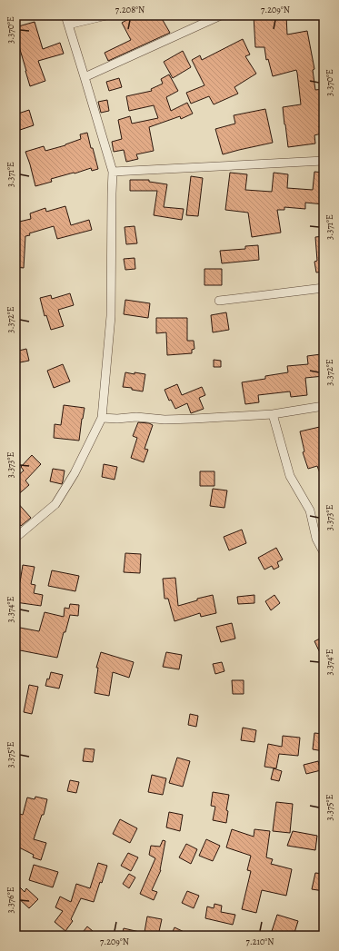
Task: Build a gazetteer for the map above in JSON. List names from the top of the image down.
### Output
{
  "coordinates": [
    "7.208°N",
    "7.209°N",
    "3.370°E",
    "3.371°E",
    "3.372°E",
    "3.373°E",
    "3.374°E",
    "3.375°E",
    "3.376°E",
    "7.210°N"
  ]
}
